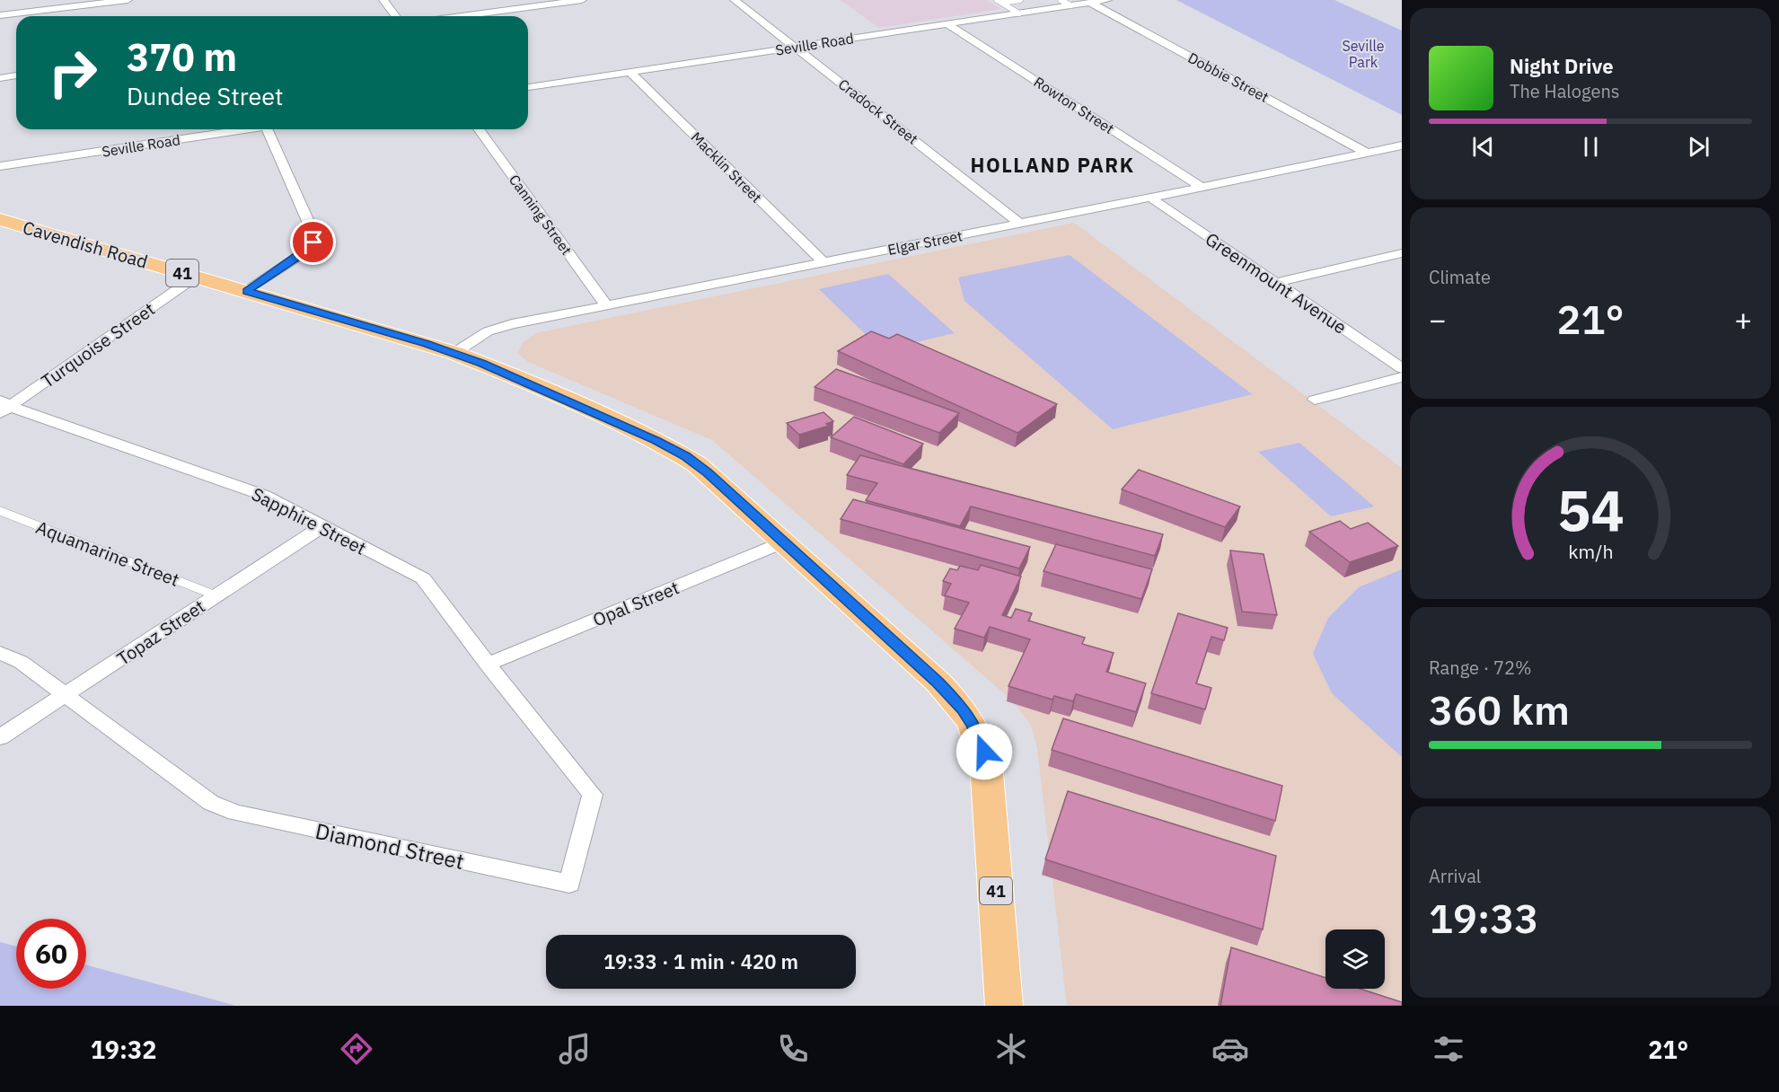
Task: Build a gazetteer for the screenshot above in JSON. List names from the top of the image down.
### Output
{
  "streets": {
    "main road": ["Cavendish Road", "41"],
    "street": [
      "Seville Road",
      "Dobbie Street",
      "Rowton Street",
      "Cradock Street",
      "Macklin Street",
      "Canning Street",
      "Elgar Street",
      "Greenmount Avenue",
      "Turquoise Street",
      "Sapphire Street",
      "Opal Street",
      "Topaz Street",
      "Diamond Street"
    ],
    "lane": ["Aquamarine Street"]
  },
  "crossings": [
    ["Seville Road", "Dobbie Street"],
    ["Seville Road", "Rowton Street"],
    ["Seville Road", "Cradock Street"],
    ["Seville Road", "Macklin Street"],
    ["Dobbie Street", "Elgar Street"],
    ["Rowton Street", "Elgar Street"],
    ["Cradock Street", "Elgar Street"],
    ["Macklin Street", "Elgar Street"],
    ["Canning Street", "Elgar Street"],
    ["Elgar Street", "Cavendish Road"],
    ["Elgar Street", "Greenmount Avenue"],
    ["Cavendish Road", "Turquoise Street"],
    ["Cavendish Road", "Opal Street"],
    ["Turquoise Street", "Sapphire Street"],
    ["Sapphire Street", "Opal Street"],
    ["Sapphire Street", "Topaz Street"],
    ["Sapphire Street", "Diamond Street"],
    ["Aquamarine Street", "Topaz Street"],
    ["Opal Street", "Diamond Street"],
    ["Topaz Street", "Diamond Street"]
  ],
  "districts": ["HOLLAND PARK"],
  "parks": ["Seville Park"],
  "page": {
    "turn": ["370 m", "Dundee Street"],
    "song": ["Night Drive", "The Halogens"],
    "tile": [
      "Climate",
      ["Range · 72%", "360 km"],
      ["Arrival", "19:33"]
    ],
    "heat": ["−", "21°", "+"],
    "limit": "60",
    "trip": "19:33 · 1 min · 420 m",
    "tabs": ["19:32", "21°"],
    "gauge": ["54", "km/h"]
  }
}
